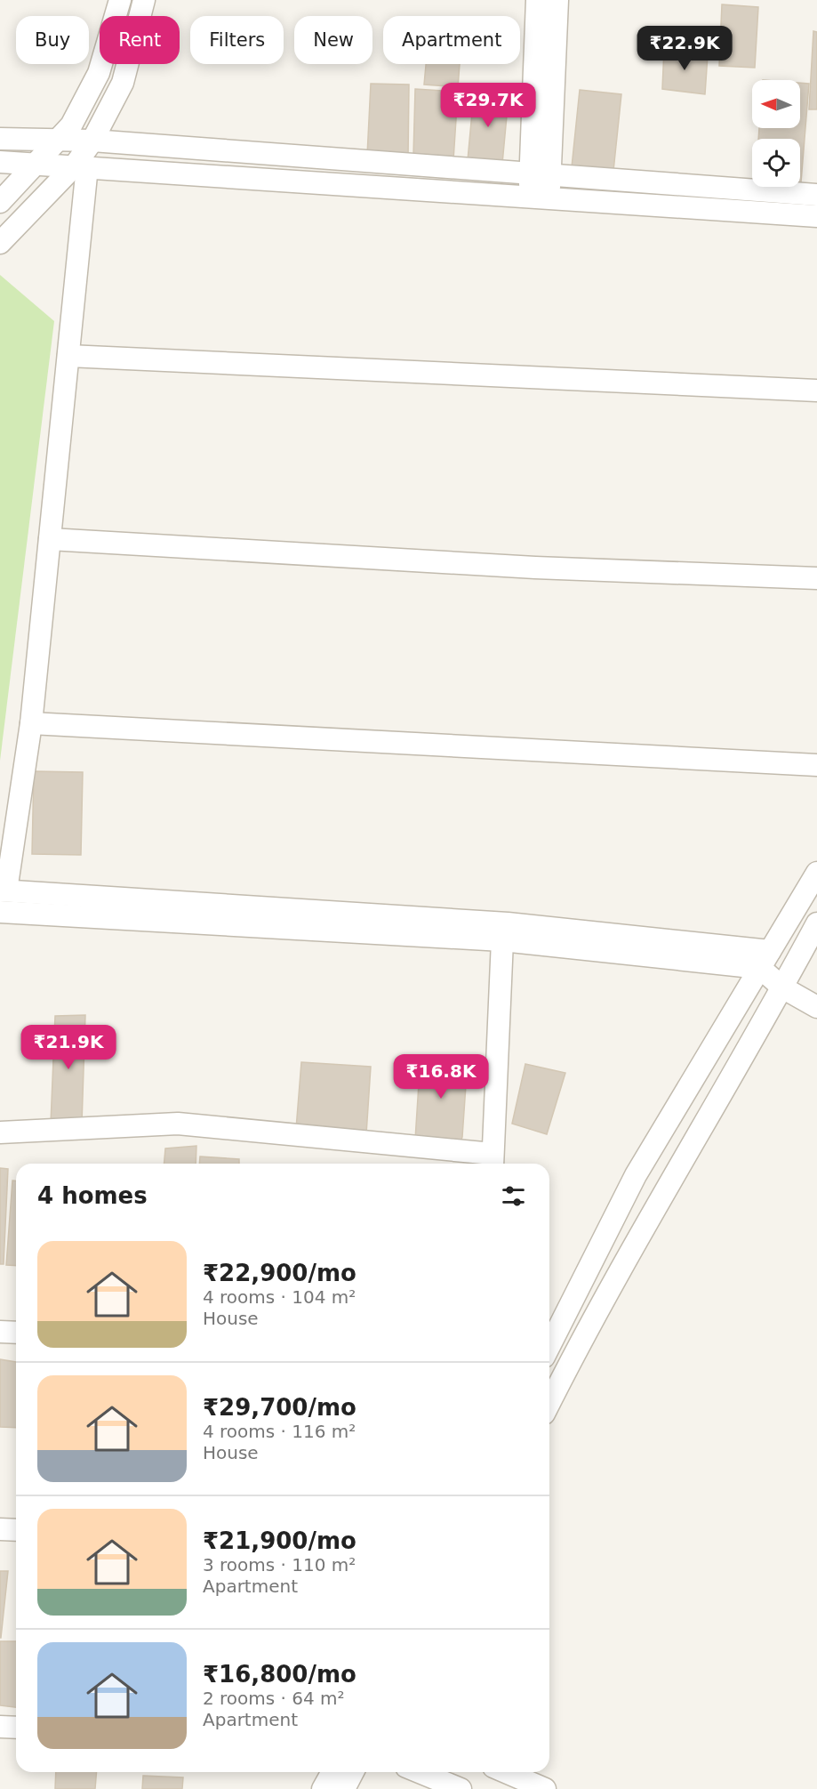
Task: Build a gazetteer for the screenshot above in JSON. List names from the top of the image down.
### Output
{
  "north": "left",
  "page": {
    "chip": [
      "Buy",
      "Rent",
      "Filters",
      "New",
      "Apartment"
    ],
    "price": [
      "₹22.9K",
      "₹29.7K",
      "₹21.9K",
      "₹16.8K"
    ],
    "heading": "4 homes",
    "list": [
      {
        "name": "₹22,900/mo",
        "note": "4 rooms · 104 m² · House"
      },
      {
        "name": "₹29,700/mo",
        "note": "4 rooms · 116 m² · House"
      },
      {
        "name": "₹21,900/mo",
        "note": "3 rooms · 110 m² · Apartment"
      },
      {
        "name": "₹16,800/mo",
        "note": "2 rooms · 64 m² · Apartment"
      }
    ]
  }
}
